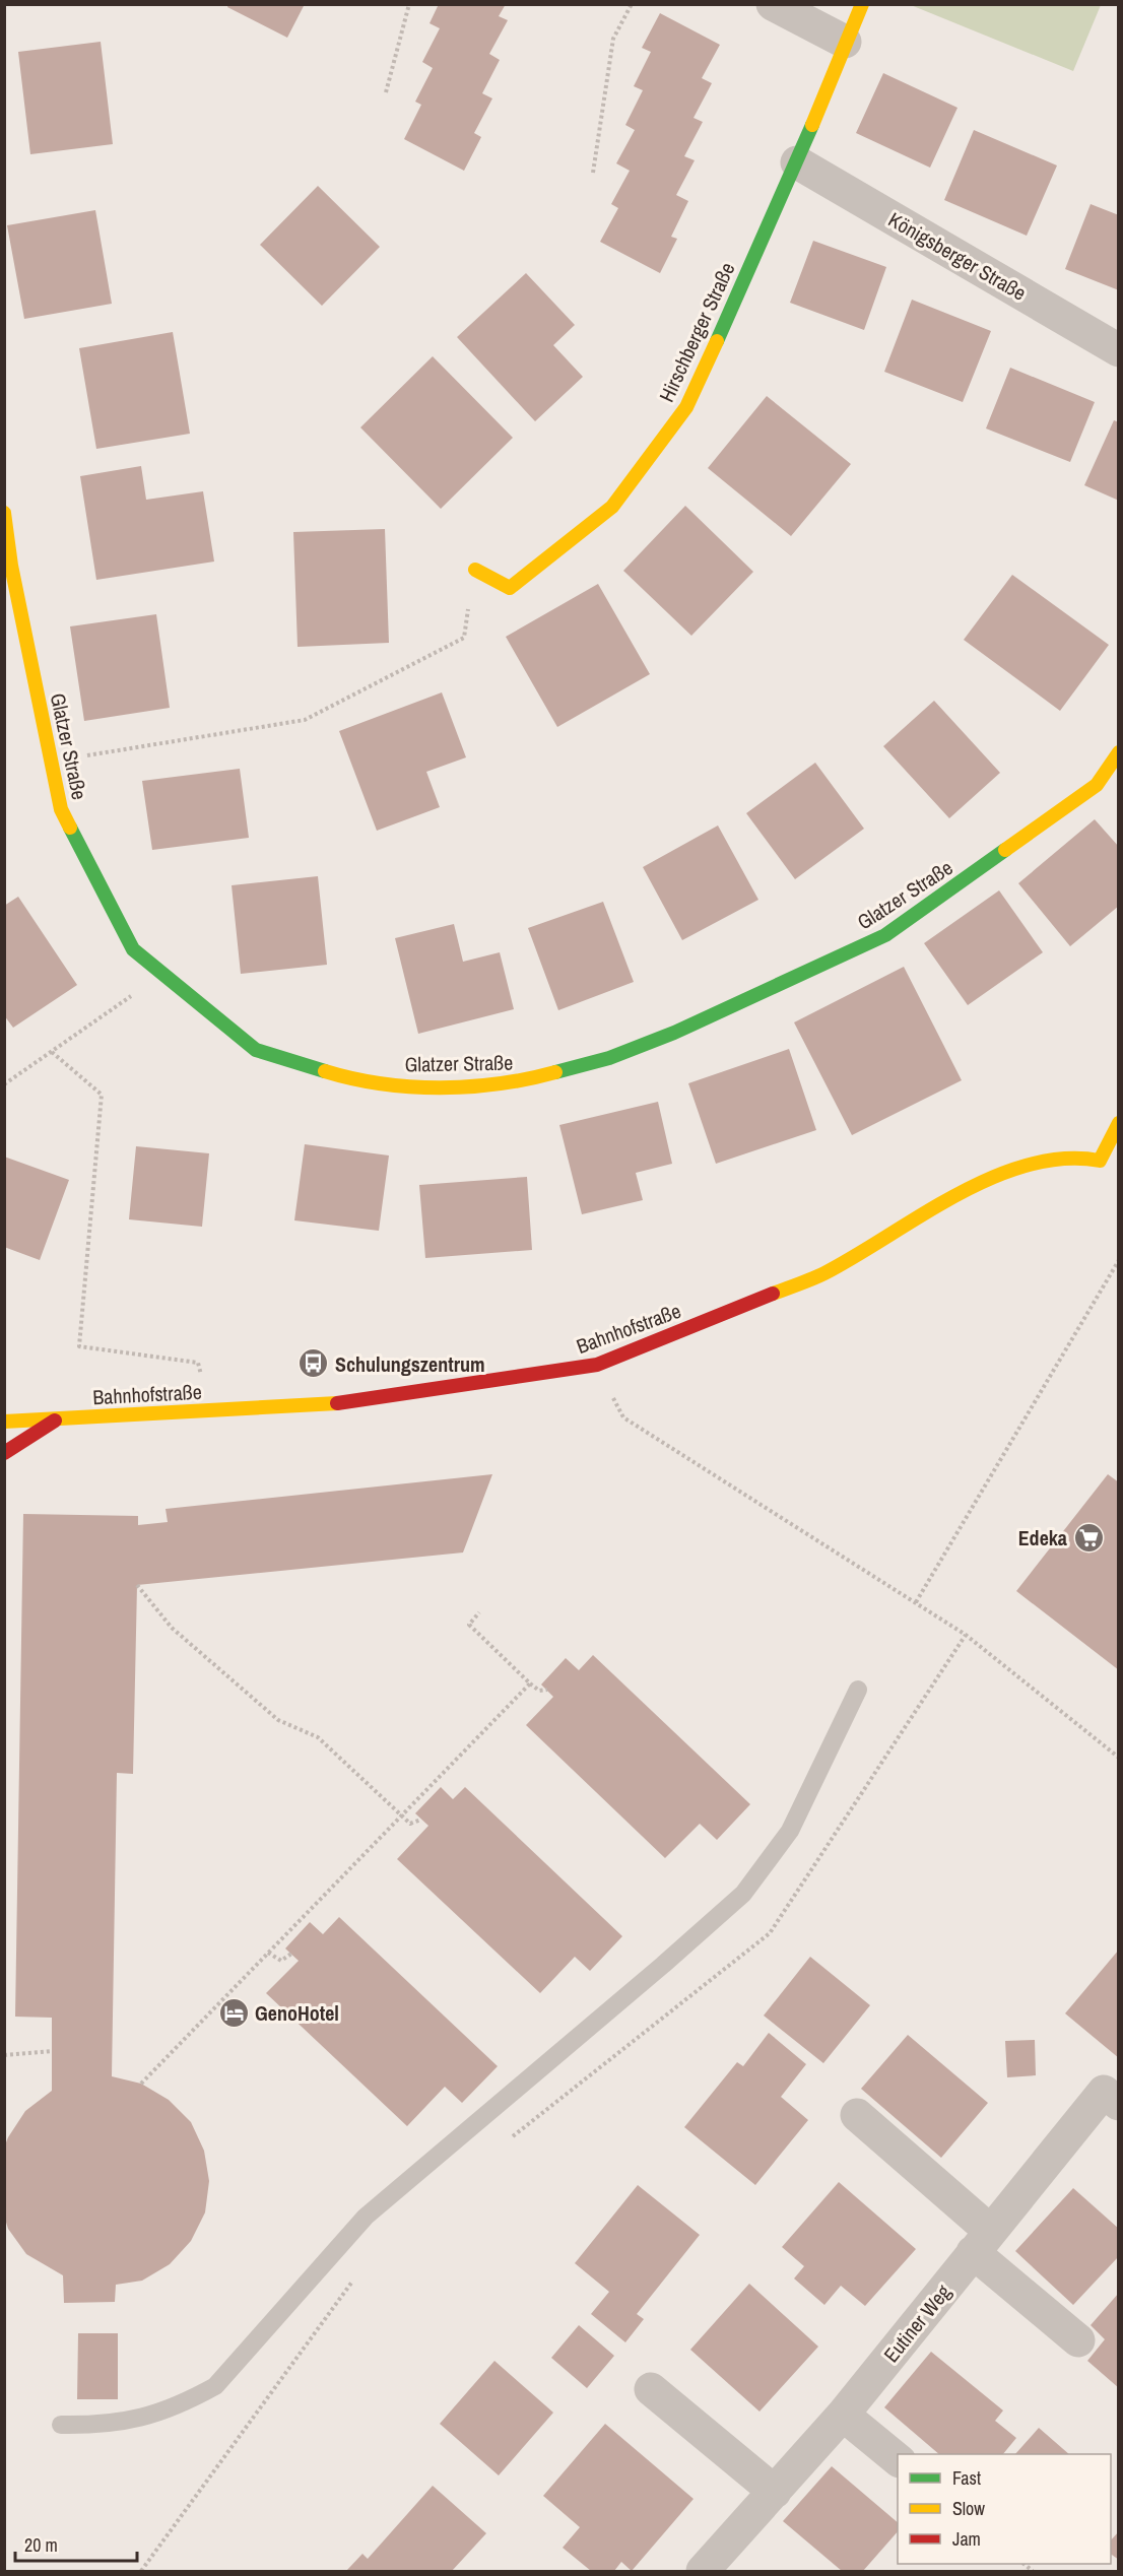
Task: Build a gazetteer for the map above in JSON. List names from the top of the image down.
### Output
{
  "streets": {
    "street": [
      "Königsberger Straße",
      "Hirschberger Straße",
      "Glatzer Straße",
      "Bahnhofstraße",
      "Eutiner Weg"
    ]
  },
  "crossings": [
    ["Königsberger Straße", "Hirschberger Straße"]
  ],
  "places": {
    "bus stop": ["Schulungszentrum"],
    "supermarket": ["Edeka"],
    "hotel": ["GenoHotel"]
  },
  "legend": ["Fast", "Slow", "Jam"],
  "scale_bar": "20 m"
}
